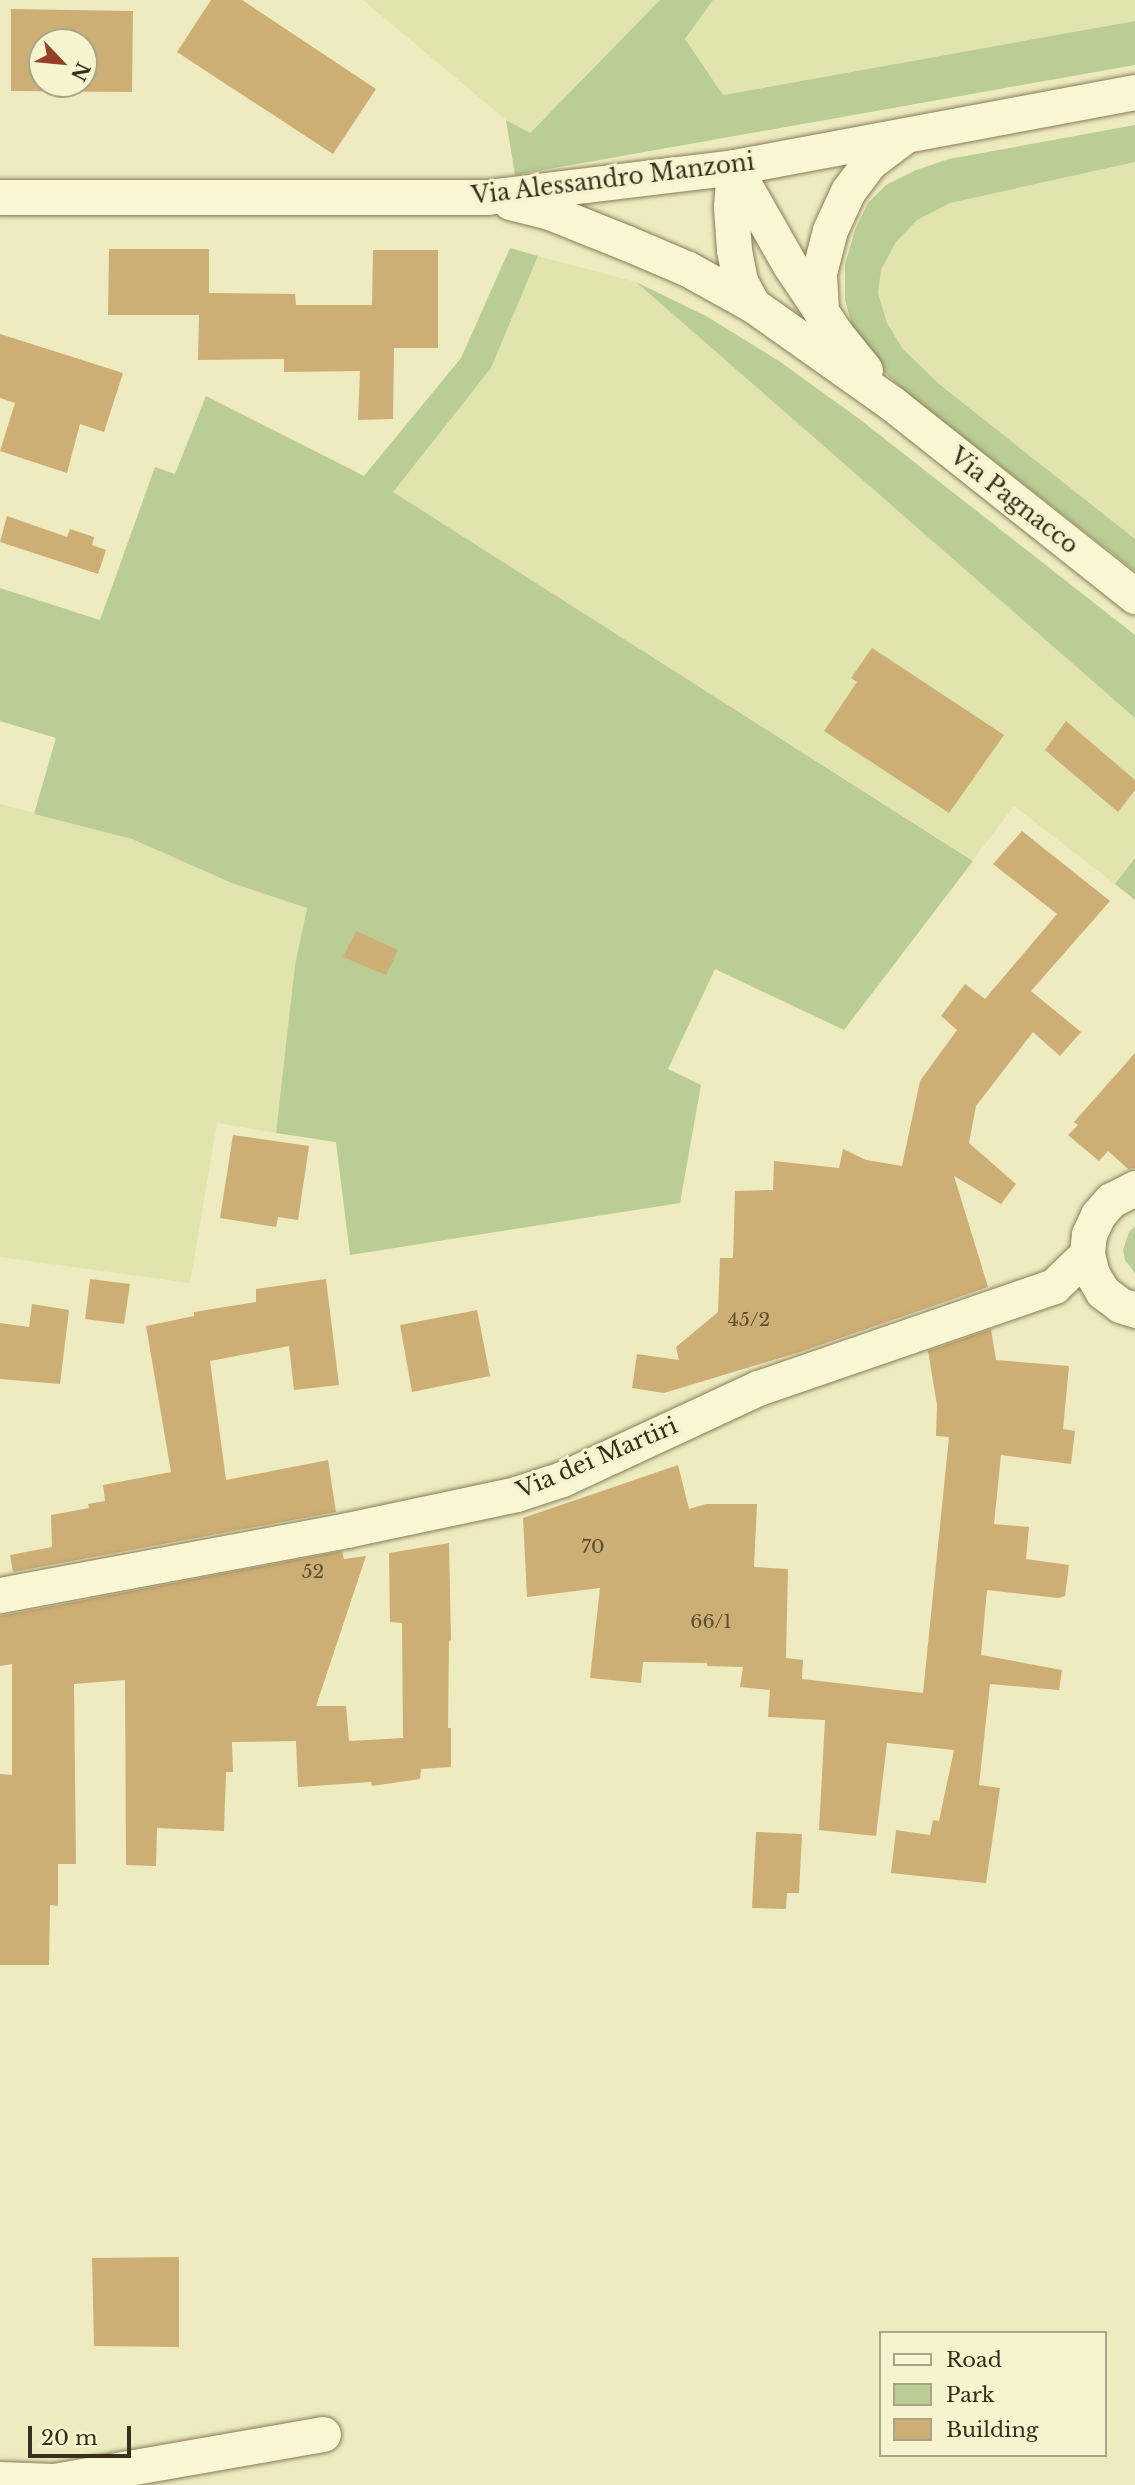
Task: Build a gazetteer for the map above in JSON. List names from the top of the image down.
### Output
{
  "streets": {
    "street": ["Via Alessandro Manzoni", "Via Pagnacco", "Via dei Martiri"]
  },
  "crossings": [
    ["Via Alessandro Manzoni", "Via Pagnacco"]
  ],
  "house_numbers": [
    "45/2",
    "70",
    "52",
    "66/1"
  ],
  "legend": ["Road", "Park", "Building"],
  "scale_bar": "20 m",
  "north": "bottom right"
}
